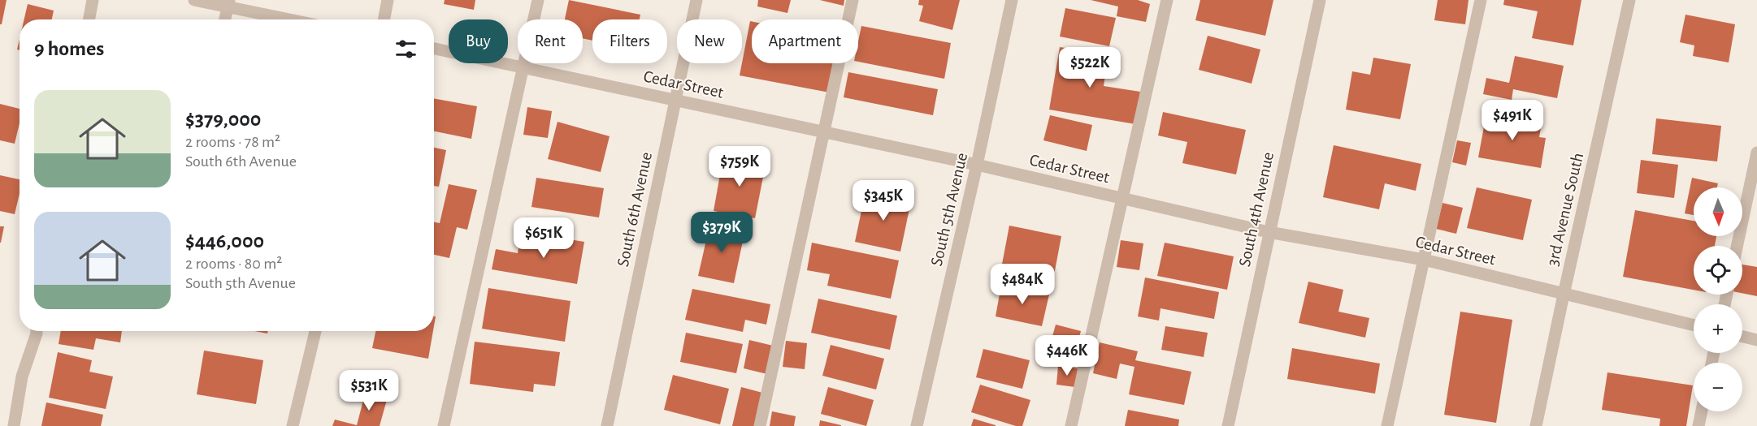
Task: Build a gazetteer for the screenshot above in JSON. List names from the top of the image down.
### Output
{
  "streets": {
    "street": [
      "Cedar Street",
      "South 6th Avenue",
      "South 5th Avenue",
      "South 4th Avenue",
      "3rd Avenue South"
    ]
  },
  "crossings": [
    ["Cedar Street", "South 6th Avenue"],
    ["Cedar Street", "South 5th Avenue"],
    ["Cedar Street", "South 4th Avenue"],
    ["Cedar Street", "3rd Avenue South"]
  ],
  "north": "bottom",
  "page": {
    "chip": [
      "Buy",
      "Rent",
      "Filters",
      "New",
      "Apartment"
    ],
    "heading": "9 homes",
    "price": [
      "$522K",
      "$491K",
      "$759K",
      "$345K",
      "$379K",
      "$651K",
      "$484K",
      "$446K",
      "$531K"
    ],
    "list": [
      {
        "name": "$379,000",
        "note": "2 rooms · 78 m² · South 6th Avenue"
      },
      {
        "name": "$446,000",
        "note": "2 rooms · 80 m² · South 5th Avenue"
      }
    ],
    "map_buttons": ["+", "−"]
  }
}
